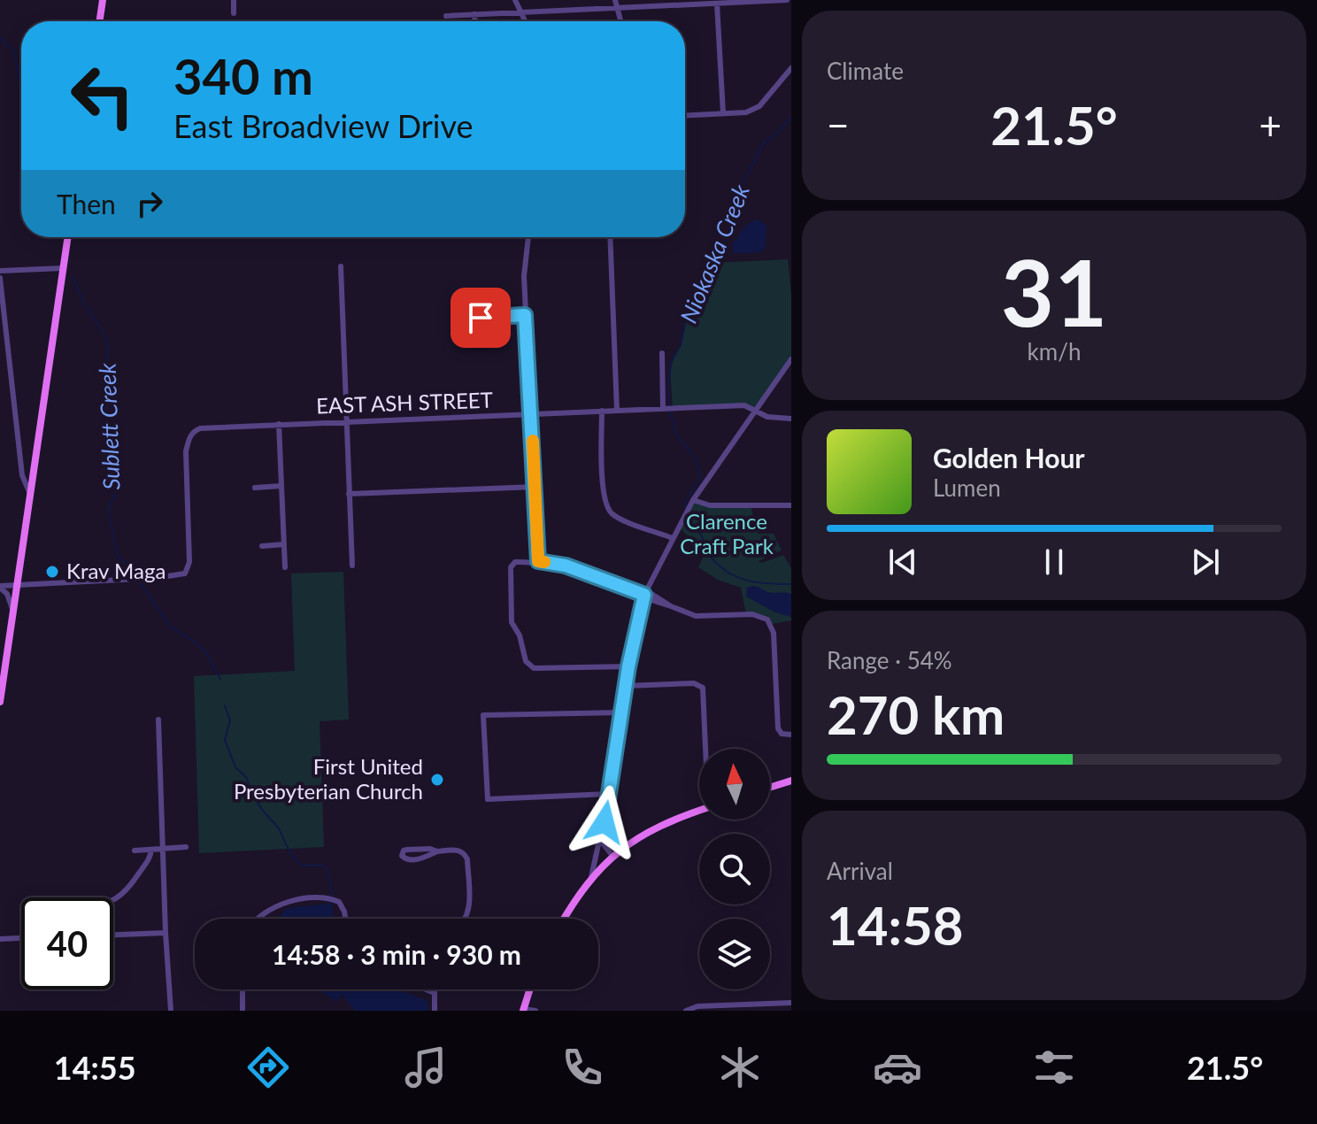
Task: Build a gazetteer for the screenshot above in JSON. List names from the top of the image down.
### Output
{
  "streets": {
    "street": ["EAST ASH STREET"]
  },
  "water": ["Niokaska Creek", "Sublett Creek"],
  "parks": ["Clarence Craft Park"],
  "places": ["Krav Maga", "First United Presbyterian Church"],
  "north": "top",
  "page": {
    "tile": [
      "Climate",
      ["31", "km/h"],
      ["Range · 54%", "270 km"],
      ["Arrival", "14:58"]
    ],
    "turn": ["340 m", "East Broadview Drive"],
    "heat": ["−", "21.5°", "+"],
    "then": "Then",
    "song": ["Golden Hour", "Lumen"],
    "limit": "40",
    "trip": "14:58 · 3 min · 930 m",
    "tabs": ["14:55", "21.5°"]
  }
}
